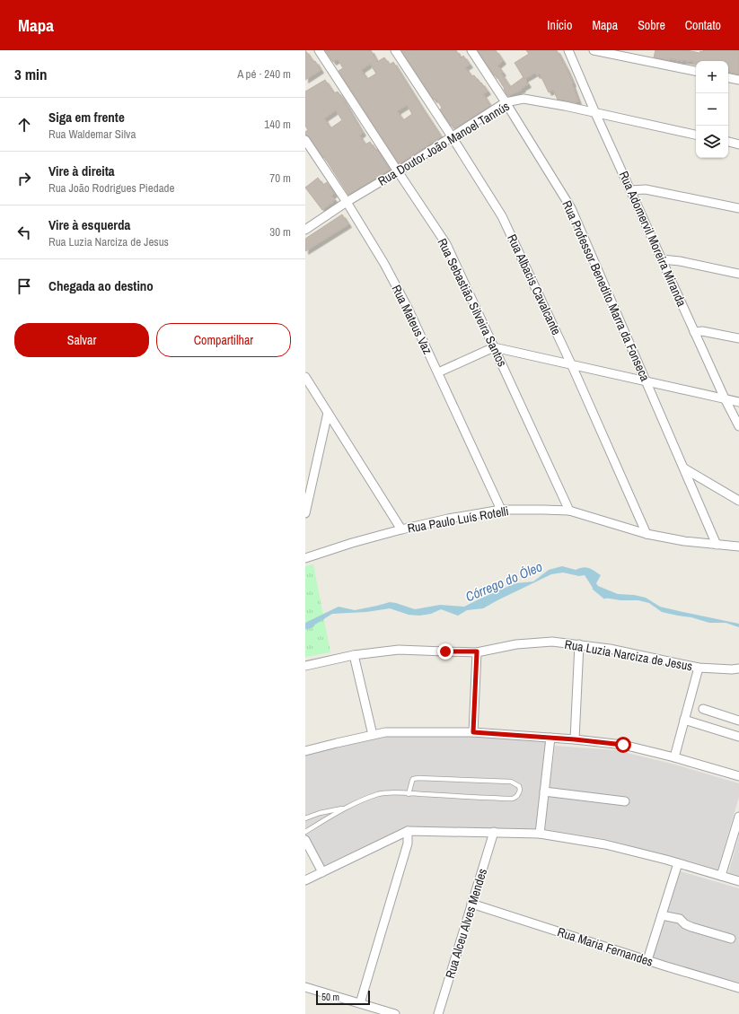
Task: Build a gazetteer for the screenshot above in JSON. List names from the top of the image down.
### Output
{
  "streets": {
    "street": [
      "Rua Doutor João Manoel Tannús",
      "Rua Adomervil Moreira Miranda",
      "Rua Albacis Cavalcante",
      "Rua Professor Benedito Marra da Fonseca",
      "Rua Sebastião Silveira Santos",
      "Rua Mateus Vaz",
      "Rua Paulo Luís Rotelli",
      "Rua Luzia Narciza de Jesus",
      "Rua Alceu Alves Mendes",
      "Rua Maria Fernandes"
    ]
  },
  "crossings": [
    ["Rua Doutor João Manoel Tannús", "Rua Adomervil Moreira Miranda"],
    ["Rua Doutor João Manoel Tannús", "Rua Albacis Cavalcante"],
    ["Rua Doutor João Manoel Tannús", "Rua Professor Benedito Marra da Fonseca"],
    ["Rua Doutor João Manoel Tannús", "Rua Sebastião Silveira Santos"],
    ["Rua Doutor João Manoel Tannús", "Rua Mateus Vaz"],
    ["Rua Albacis Cavalcante", "Rua Paulo Luís Rotelli"],
    ["Rua Professor Benedito Marra da Fonseca", "Rua Paulo Luís Rotelli"],
    ["Rua Sebastião Silveira Santos", "Rua Paulo Luís Rotelli"],
    ["Rua Mateus Vaz", "Rua Paulo Luís Rotelli"],
    ["Rua Alceu Alves Mendes", "Rua Maria Fernandes"]
  ],
  "water": ["Córrego do Óleo"],
  "scale_bar": "50 m",
  "page": {
    "header": "Mapa",
    "nav": [
      "Início",
      "Mapa",
      "Sobre",
      "Contato"
    ],
    "heading": ["3 min", "A pé · 240 m"],
    "map_buttons": ["+", "−"],
    "list": [
      ["Siga em frente", "Rua Waldemar Silva", "140 m"],
      ["Vire à direita", "Rua João Rodrigues Piedade", "70 m"],
      ["Vire à esquerda", "Rua Luzia Narciza de Jesus", "30 m"],
      "Chegada ao destino"
    ],
    "buttons": ["Salvar", "Compartilhar"],
    "scale": "50 m"
  }
}
